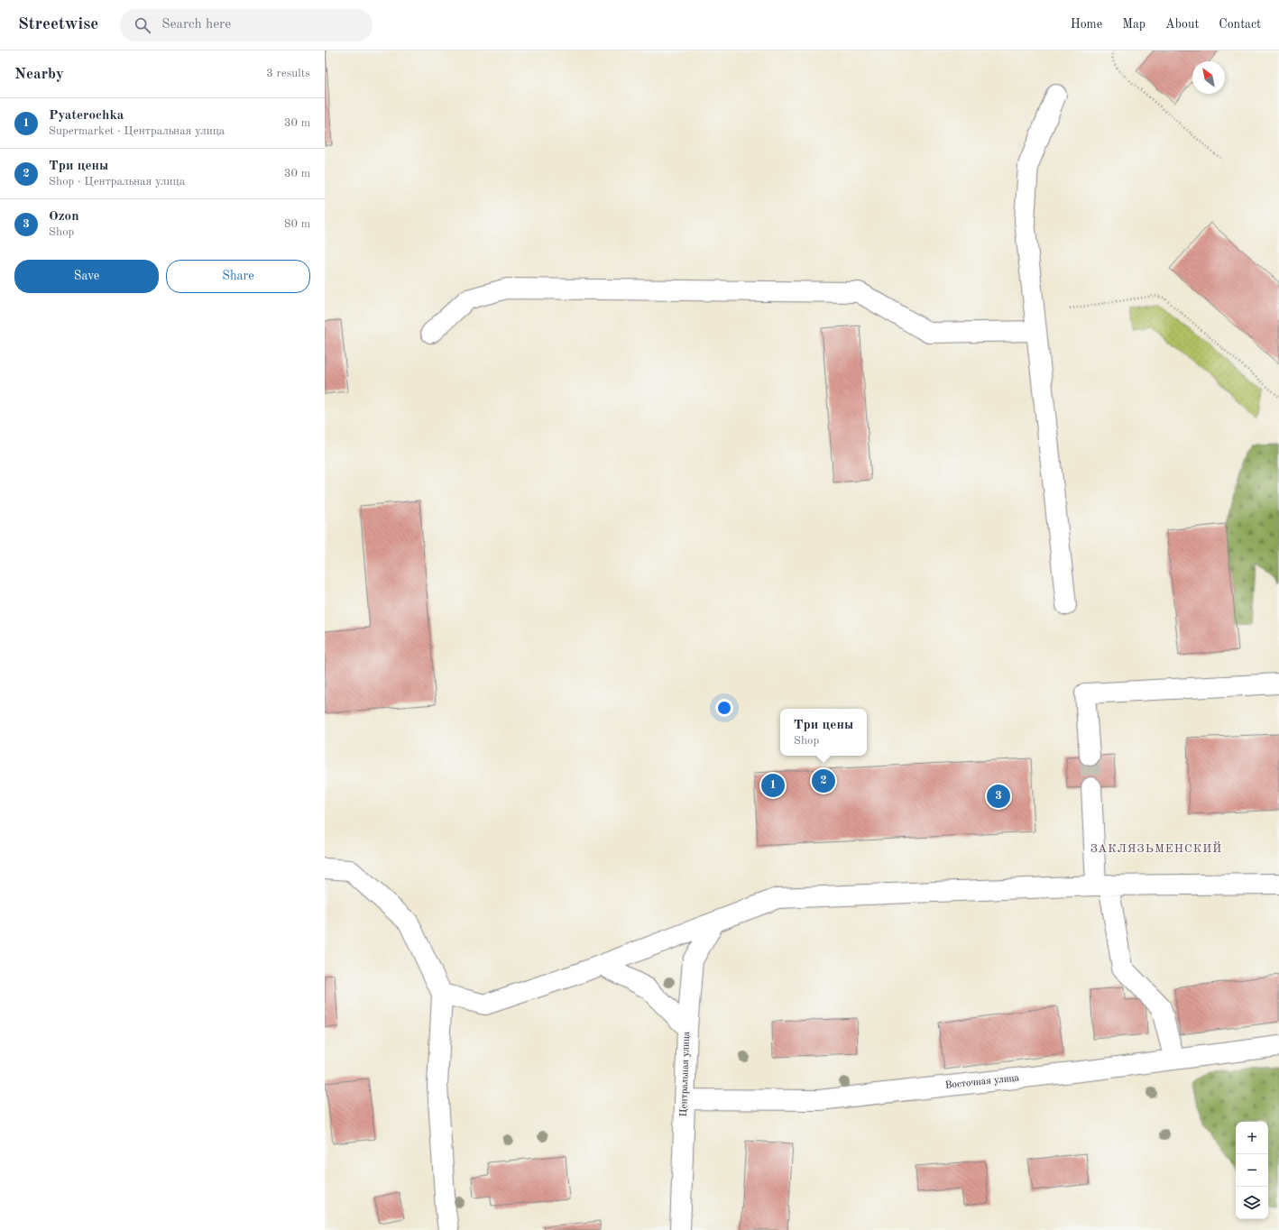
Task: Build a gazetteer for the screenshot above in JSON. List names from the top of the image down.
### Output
{
  "streets": {
    "street": ["Центральная улица", "Восточная улица"]
  },
  "crossings": [
    ["Центральная улица", "Восточная улица"]
  ],
  "districts": ["ЗАКЛЯЗЬМЕНСКИЙ"],
  "north": "top left",
  "page": {
    "header": "Streetwise",
    "search": "Search here",
    "nav": [
      "Home",
      "Map",
      "About",
      "Contact"
    ],
    "heading": ["Nearby", "3 results"],
    "list": [
      {
        "mark": "1",
        "name": "Pyaterochka",
        "note": "Supermarket · Центральная улица",
        "value": "30 m"
      },
      {
        "mark": "2",
        "name": "Три цены",
        "note": "Shop · Центральная улица",
        "value": "30 m"
      },
      {
        "mark": "3",
        "name": "Ozon",
        "note": "Shop",
        "value": "80 m"
      }
    ],
    "buttons": ["Save", "Share"],
    "popup": ["Три цены", "Shop"],
    "pins": ["2", "1", "3"],
    "map_buttons": ["+", "−"]
  }
}
